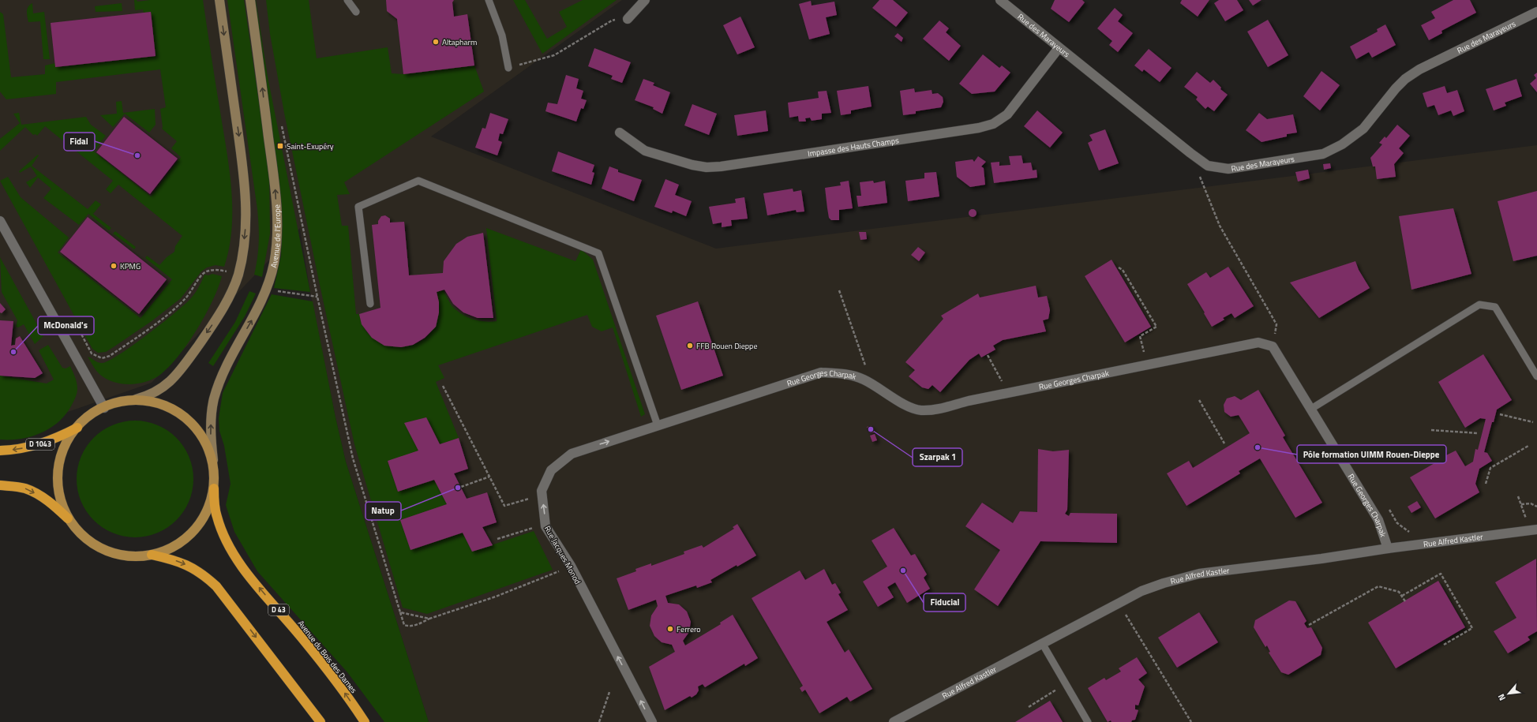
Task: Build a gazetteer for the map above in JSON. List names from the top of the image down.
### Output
{
  "streets": {
    "highway": ["D 1043", "D 43", "Avenue du Bois des Dames"],
    "main road": ["Avenue de l'Europe"],
    "street": [
      "Rue des Marayeurs",
      "Impasse des Hauts Champs",
      "Rue Georges Charpak",
      "Rue Alfred Kastler",
      "Rue Jacques Monod"
    ]
  },
  "crossings": [
    ["Rue des Marayeurs", "Impasse des Hauts Champs"],
    ["Rue Georges Charpak", "Rue Alfred Kastler"],
    ["Rue Georges Charpak", "Rue Jacques Monod"]
  ],
  "places": {
    "other": [
      "Altapharm",
      "Fidal",
      "KPMG",
      "FFB Rouen Dieppe",
      "McDonald's",
      "Szarpak 1",
      "Pôle formation UIMM Rouen-Dieppe",
      "Natup",
      "Fiducial",
      "Ferrero"
    ],
    "transit": ["Saint-Exupéry"]
  },
  "north": "bottom left"
}
